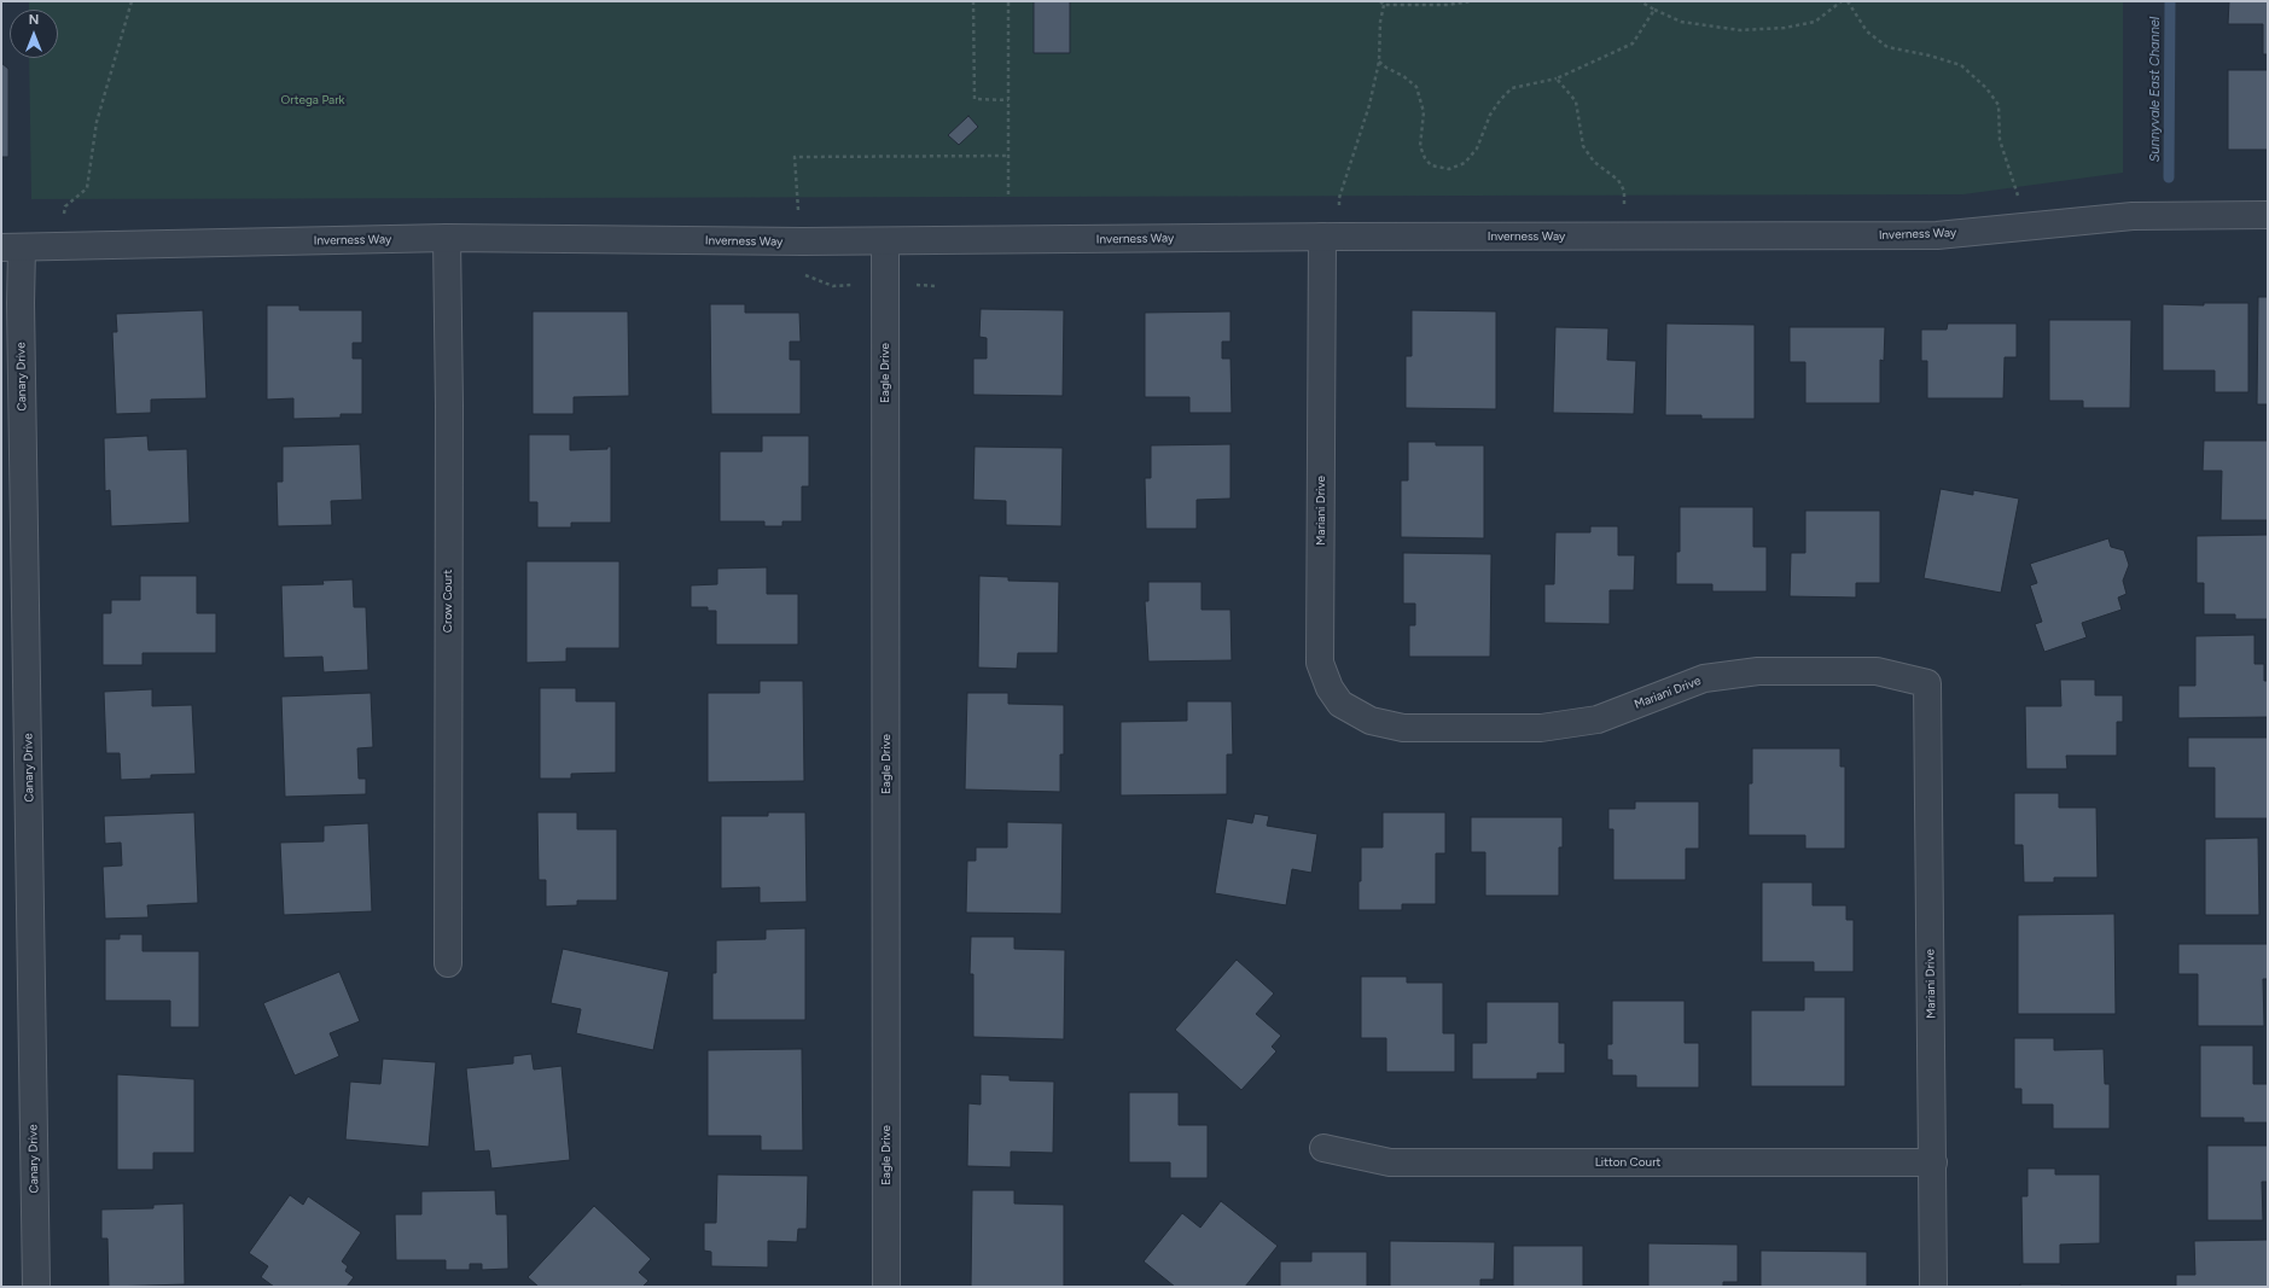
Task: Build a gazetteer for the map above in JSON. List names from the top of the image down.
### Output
{
  "streets": {
    "street": [
      "Inverness Way",
      "Eagle Drive",
      "Canary Drive",
      "Mariani Drive",
      "Crow Court",
      "Litton Court"
    ]
  },
  "crossings": [
    ["Inverness Way", "Eagle Drive"],
    ["Inverness Way", "Canary Drive"],
    ["Inverness Way", "Mariani Drive"],
    ["Inverness Way", "Crow Court"],
    ["Mariani Drive", "Litton Court"]
  ],
  "water": ["Sunnyvale East Channel"],
  "parks": ["Ortega Park"],
  "north": "top"
}
